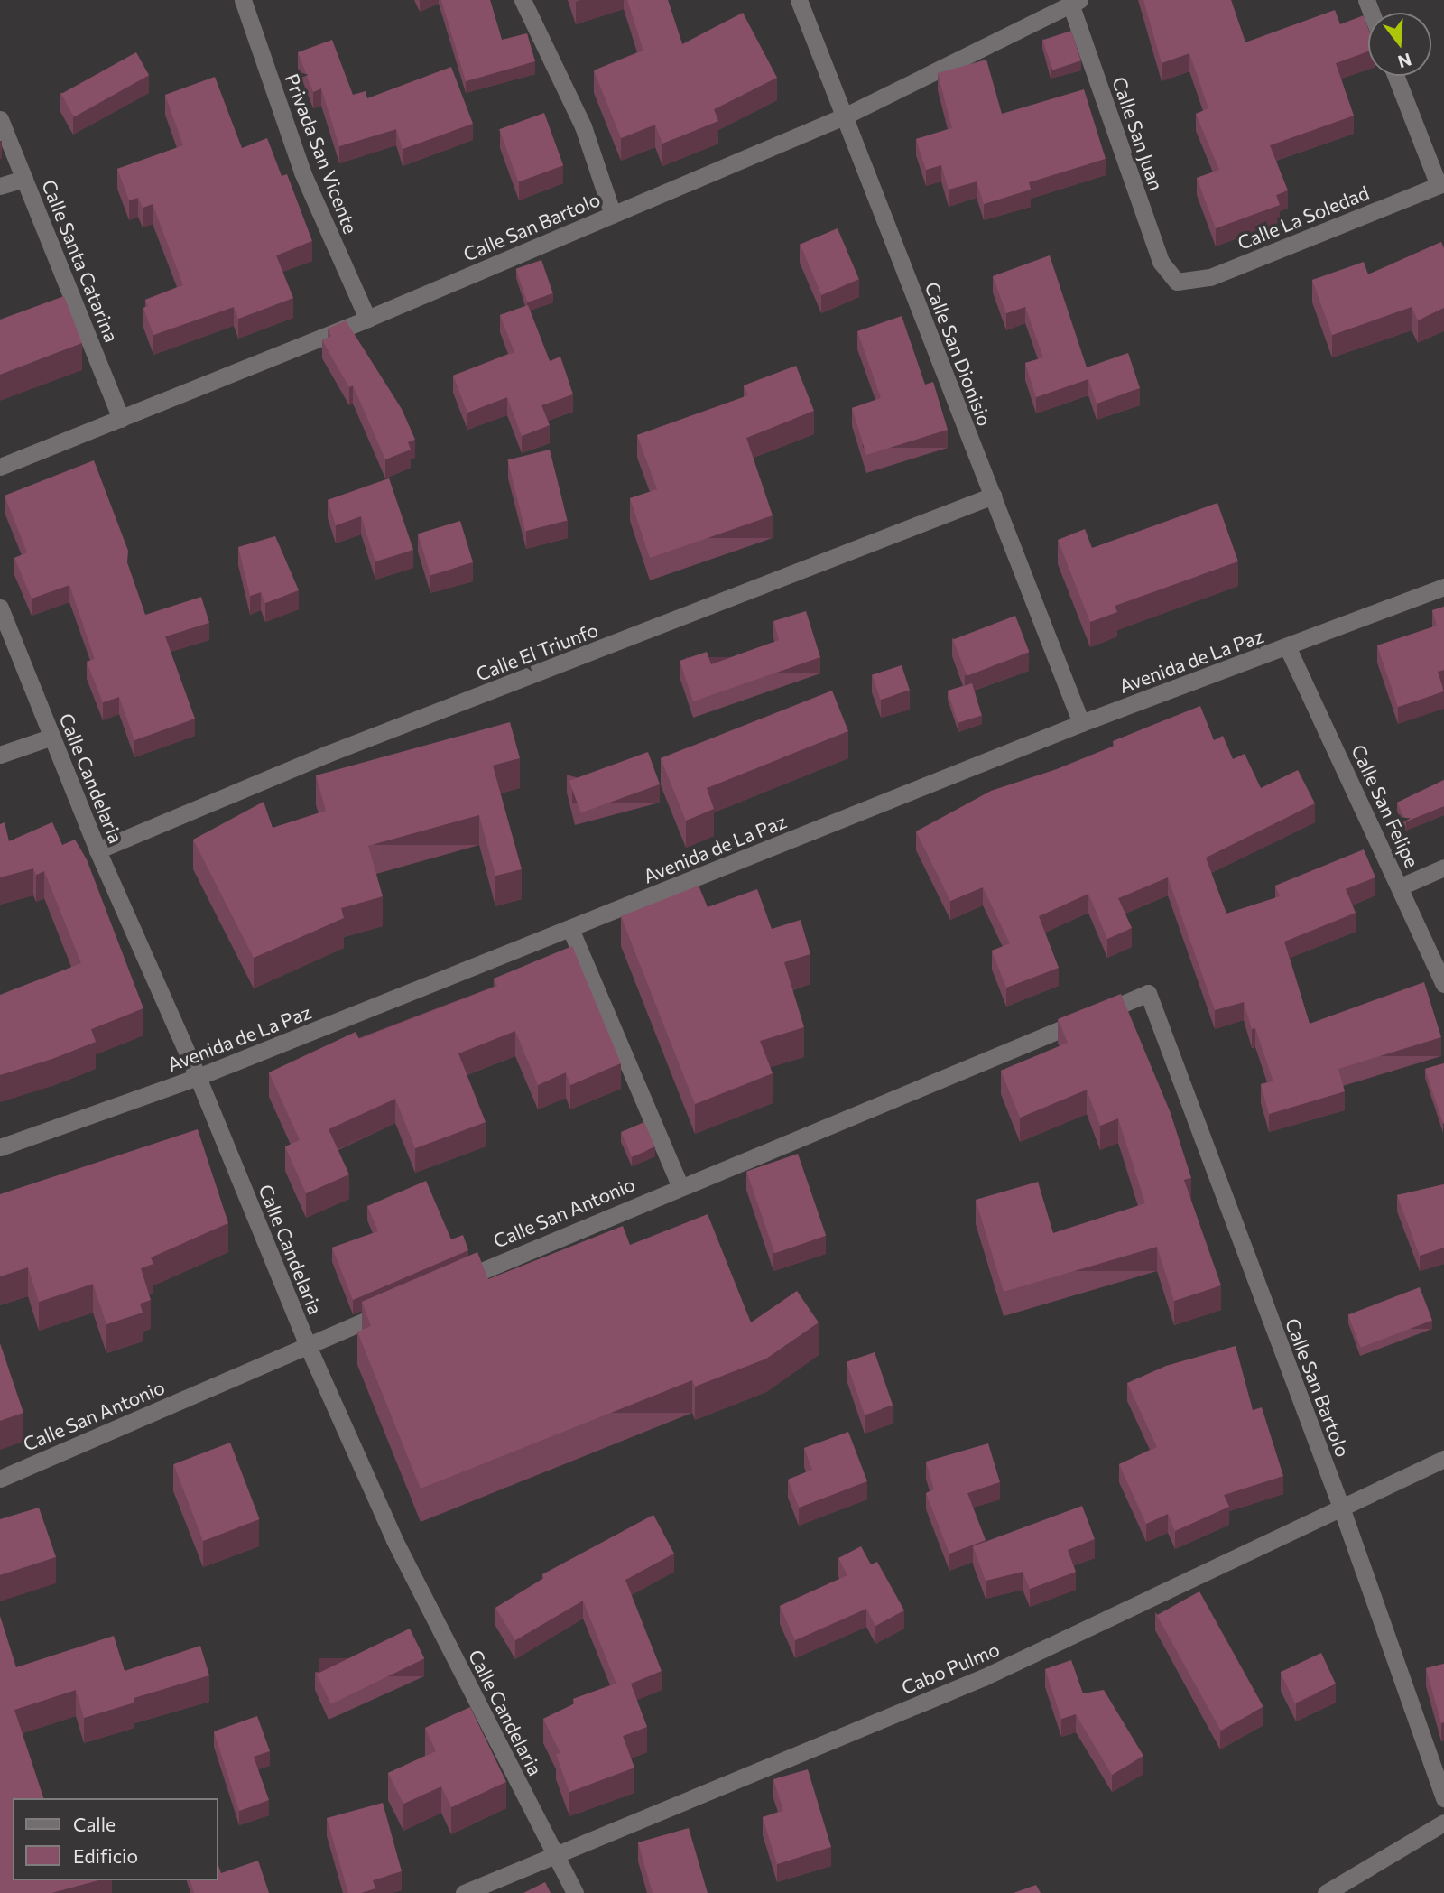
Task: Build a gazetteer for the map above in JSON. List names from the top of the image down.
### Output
{
  "streets": {
    "street": [
      "Calle San Juan",
      "Privada San Vicente",
      "Calle La Soledad",
      "Calle San Bartolo",
      "Calle Santa Catarina",
      "Calle San Dionisio",
      "Calle El Triunfo",
      "Avenida de La Paz",
      "Calle Candelaria",
      "Calle San Felipe",
      "Calle San Antonio",
      "Cabo Pulmo"
    ]
  },
  "crossings": [
    ["Calle San Juan", "Calle La Soledad"],
    ["Calle San Juan", "Calle San Bartolo"],
    ["Privada San Vicente", "Calle San Bartolo"],
    ["Calle San Bartolo", "Calle Santa Catarina"],
    ["Calle San Bartolo", "Calle San Dionisio"],
    ["Calle San Bartolo", "Calle San Antonio"],
    ["Calle San Bartolo", "Cabo Pulmo"],
    ["Calle San Dionisio", "Calle El Triunfo"],
    ["Calle San Dionisio", "Avenida de La Paz"],
    ["Calle El Triunfo", "Calle Candelaria"],
    ["Avenida de La Paz", "Calle Candelaria"],
    ["Avenida de La Paz", "Calle San Felipe"],
    ["Calle Candelaria", "Calle San Antonio"],
    ["Calle Candelaria", "Cabo Pulmo"]
  ],
  "legend": ["Calle", "Edificio"],
  "north": "bottom"
}
